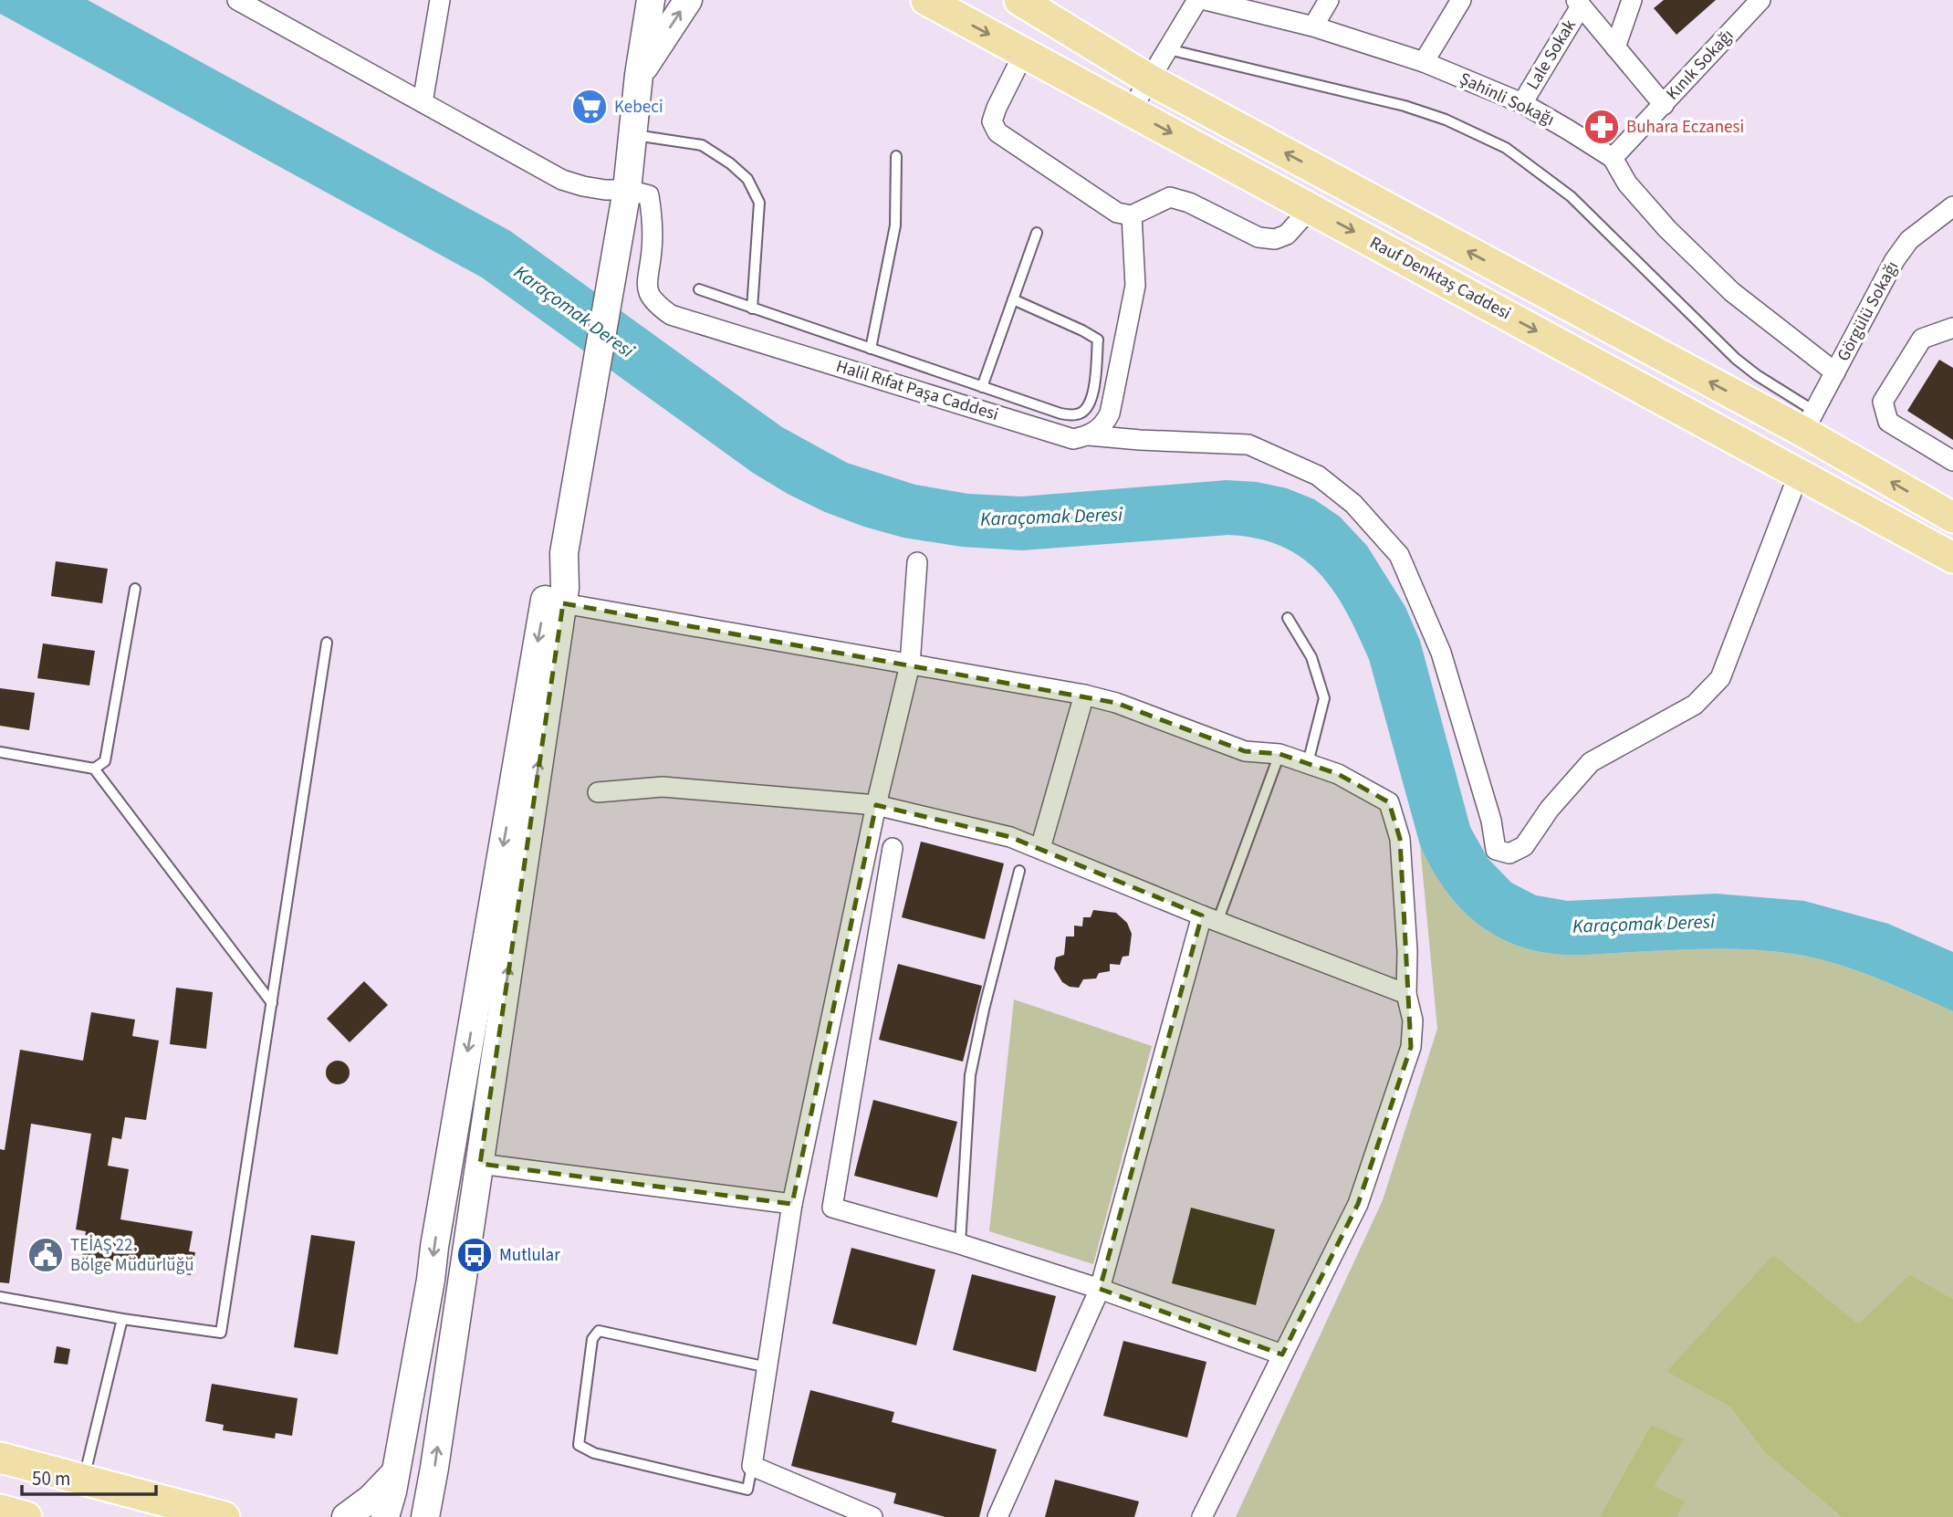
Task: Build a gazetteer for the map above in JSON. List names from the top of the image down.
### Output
{
  "streets": {
    "main road": ["Rauf Denktaş Caddesi"],
    "street": [
      "Lale Sokak",
      "Kınık Sokağı",
      "Şahinli Sokağı",
      "Görgülü Sokağı",
      "Halil Rıfat Paşa Caddesi"
    ]
  },
  "crossings": [
    ["Lale Sokak", "Şahinli Sokağı"],
    ["Kınık Sokağı", "Şahinli Sokağı"],
    ["Şahinli Sokağı", "Görgülü Sokağı"],
    ["Rauf Denktaş Caddesi", "Görgülü Sokağı"]
  ],
  "water": ["Karaçomak Deresi"],
  "places": {
    "supermarket": ["Kebeci"],
    "pharmacy": ["Buhara Eczanesi"],
    "public building": ["TEİAŞ 22. Bölge Müdürlüğü"],
    "bus stop": ["Mutlular"]
  },
  "scale_bar": "50 m"
}
